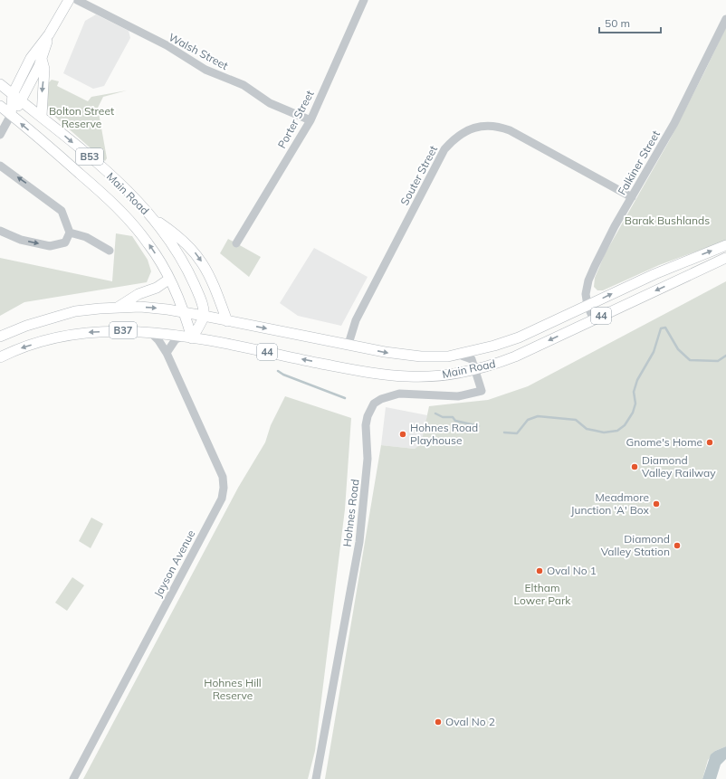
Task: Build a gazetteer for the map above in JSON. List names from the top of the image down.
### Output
{
  "streets": {
    "main road": [
      "B53",
      "Main Road",
      "44",
      "B37"
    ],
    "street": [
      "Walsh Street",
      "Porter Street",
      "Falkiner Street",
      "Souter Street",
      "Hohnes Road",
      "Jayson Avenue"
    ]
  },
  "crossings": [
    ["Walsh Street", "Porter Street"],
    ["Falkiner Street", "Souter Street"],
    ["Falkiner Street", "Main Road"],
    ["Souter Street", "Main Road"],
    ["Main Road", "B37"],
    ["Main Road", "Hohnes Road"],
    ["B37", "Jayson Avenue"]
  ],
  "parks": [
    "Bolton Street Reserve",
    "Barak Bushlands",
    "Eltham Lower Park",
    "Hohnes Hill Reserve"
  ],
  "places": [
    "Hohnes Road Playhouse",
    "Gnome's Home",
    "Diamond Valley Railway",
    "Meadmore Junction 'A' Box",
    "Diamond Valley Station",
    "Oval No 1",
    "Oval No 2"
  ],
  "scale_bar": "50 m"
}
